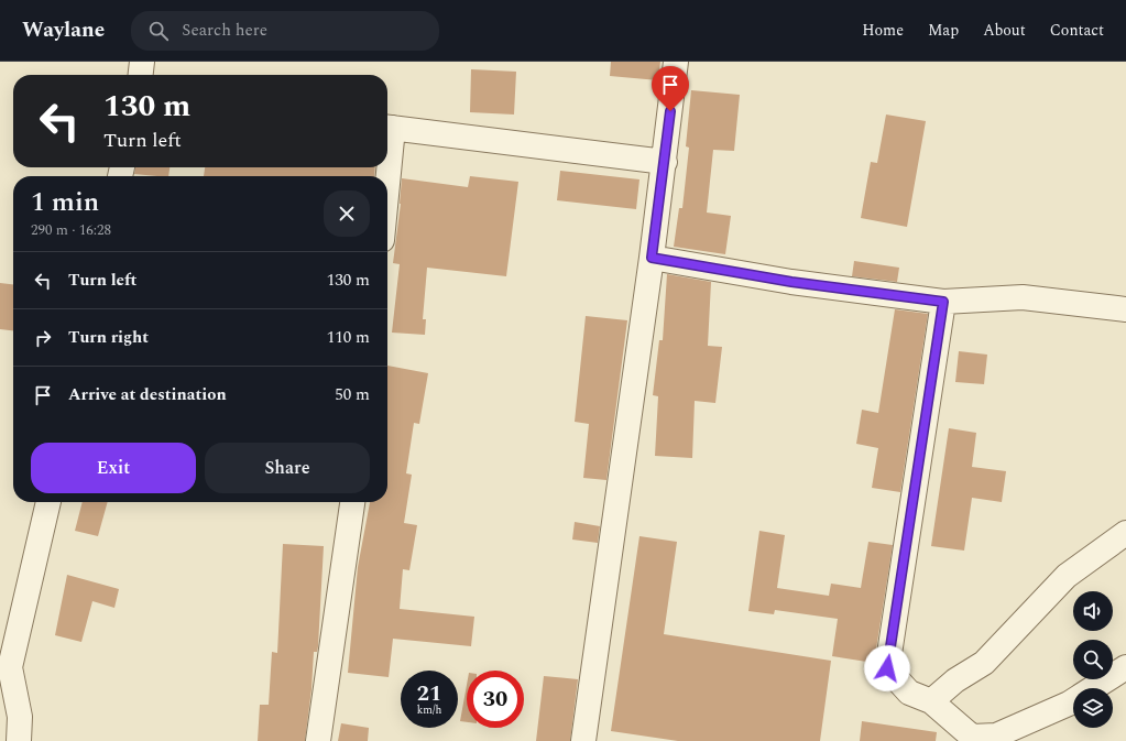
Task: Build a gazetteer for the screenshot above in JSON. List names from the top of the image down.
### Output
{
  "page": {
    "header": "Waylane",
    "search": "Search here",
    "nav": [
      "Home",
      "Map",
      "About",
      "Contact"
    ],
    "turn": ["130 m", "Turn left"],
    "heading": ["1 min", "290 m · 16:28"],
    "list": [
      {
        "name": "Turn left",
        "value": "130 m"
      },
      {
        "name": "Turn right",
        "value": "110 m"
      },
      {
        "name": "Arrive at destination",
        "value": "50 m"
      }
    ],
    "buttons": ["Exit", "Share"],
    "speed": "21 km/h",
    "limit": "30"
  }
}
